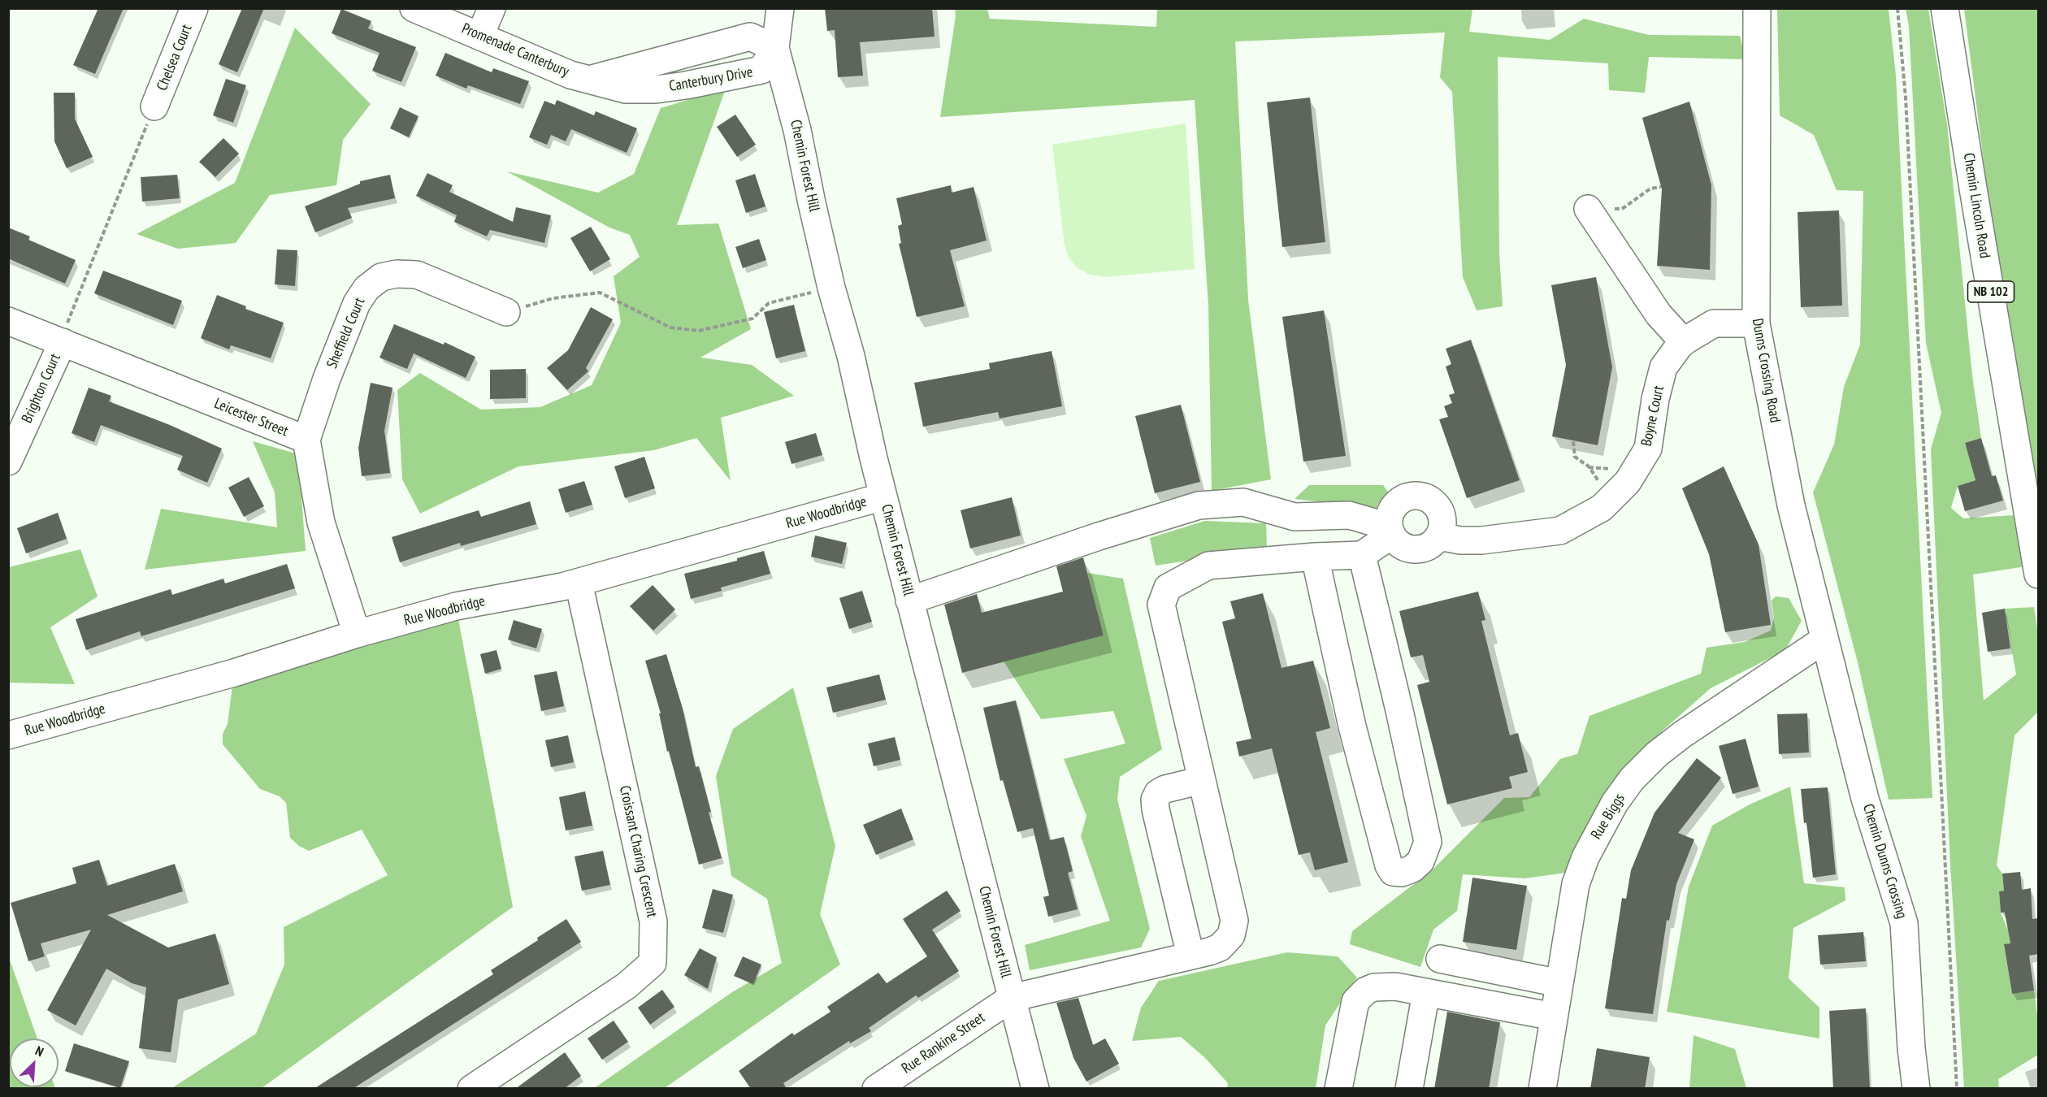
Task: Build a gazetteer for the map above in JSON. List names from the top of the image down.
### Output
{
  "streets": {
    "street": [
      "Promenade Canterbury",
      "Chelsea Court",
      "Canterbury Drive",
      "Chemin Forest Hill",
      "Chemin Lincoln Road",
      "NB 102",
      "Sheffield Court",
      "Dunns Crossing Road",
      "Brighton Court",
      "Boyne Court",
      "Leicester Street",
      "Rue Woodbridge",
      "Rue Biggs",
      "Croissant Charing Crescent",
      "Chemin Dunns Crossing",
      "Rue Rankine Street"
    ]
  },
  "crossings": [
    ["Promenade Canterbury", "Canterbury Drive"],
    ["Canterbury Drive", "Chemin Forest Hill"],
    ["Chemin Forest Hill", "Rue Woodbridge"],
    ["Chemin Forest Hill", "Rue Rankine Street"],
    ["Sheffield Court", "Leicester Street"],
    ["Dunns Crossing Road", "Boyne Court"],
    ["Dunns Crossing Road", "Rue Biggs"],
    ["Dunns Crossing Road", "Chemin Dunns Crossing"],
    ["Brighton Court", "Leicester Street"],
    ["Leicester Street", "Rue Woodbridge"],
    ["Rue Woodbridge", "Croissant Charing Crescent"],
    ["Rue Biggs", "Chemin Dunns Crossing"]
  ],
  "north": "top right"
}
